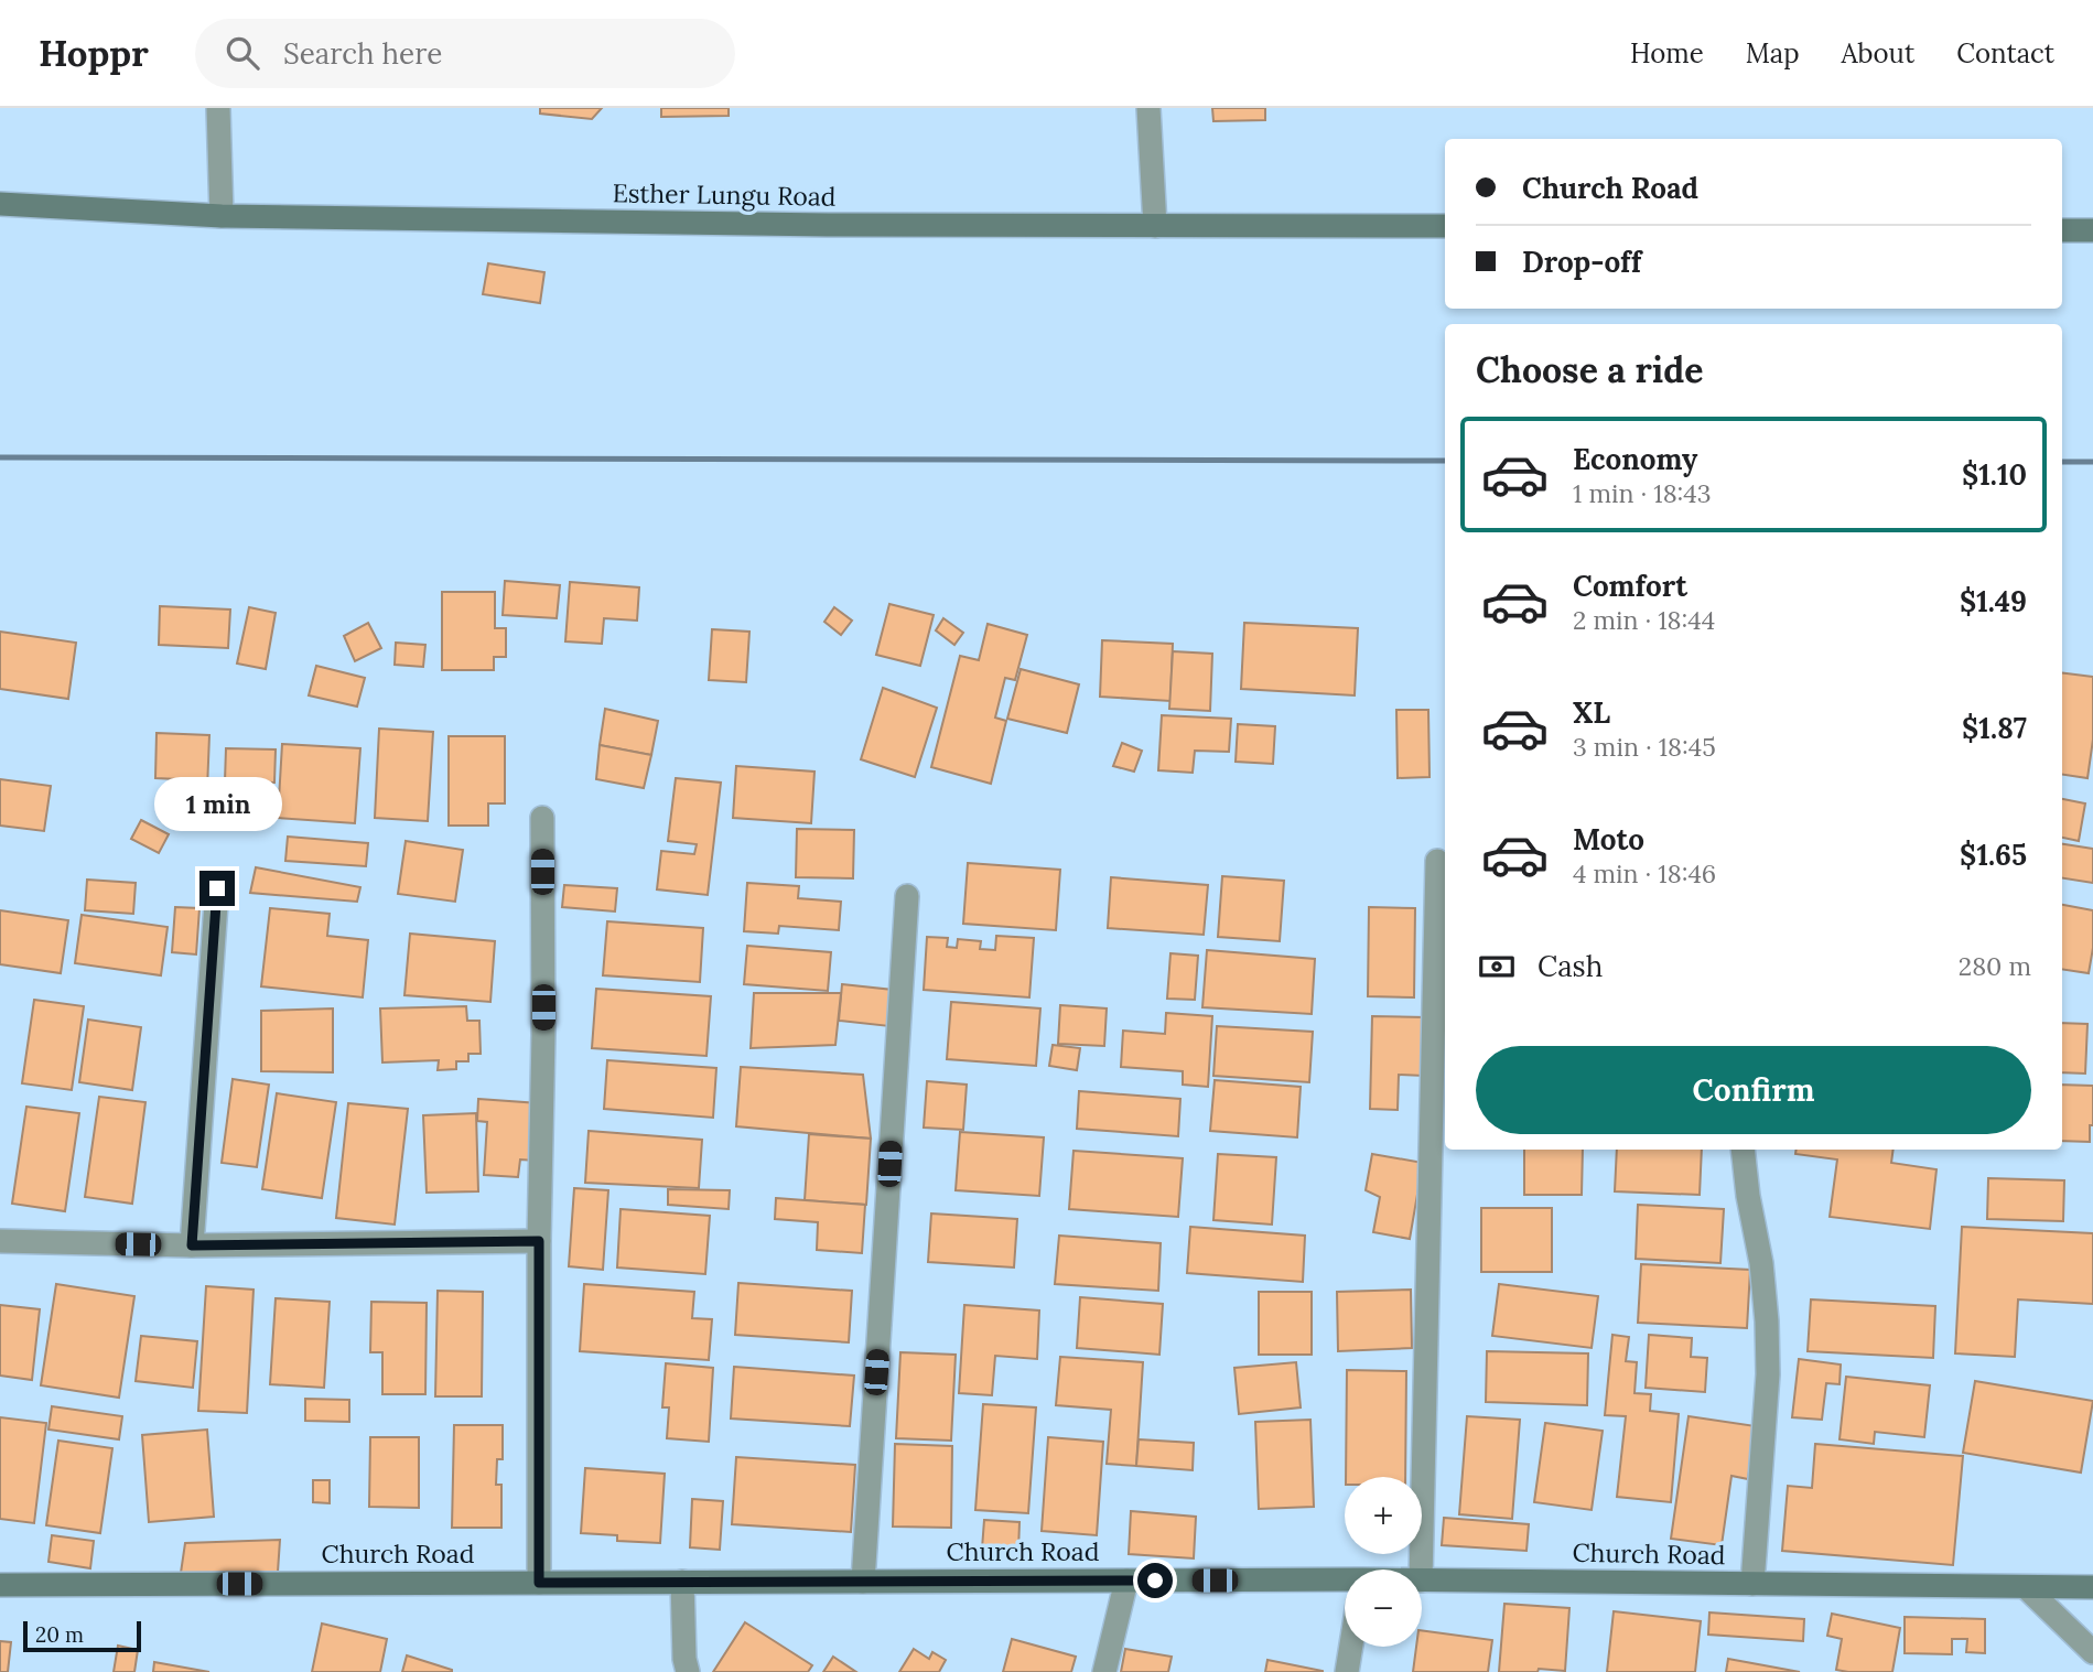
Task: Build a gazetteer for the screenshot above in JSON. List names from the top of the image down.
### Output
{
  "streets": {
    "street": ["Esther Lungu Road", "Church Road"]
  },
  "scale_bar": "20 m",
  "page": {
    "header": "Hoppr",
    "search": "Search here",
    "nav": [
      "Home",
      "Map",
      "About",
      "Contact"
    ],
    "banner": ["Church Road", "Drop-off"],
    "heading": "Choose a ride",
    "list": [
      {
        "name": "Economy",
        "note": "1 min · 18:43",
        "value": "$1.10"
      },
      {
        "name": "Comfort",
        "note": "2 min · 18:44",
        "value": "$1.49"
      },
      {
        "name": "XL",
        "note": "3 min · 18:45",
        "value": "$1.87"
      },
      {
        "name": "Moto",
        "note": "4 min · 18:46",
        "value": "$1.65"
      }
    ],
    "bubble": "1 min",
    "pay": ["Cash", "280 m"],
    "buttons": "Confirm",
    "map_buttons": ["+", "−"],
    "scale": "20 m"
  }
}
